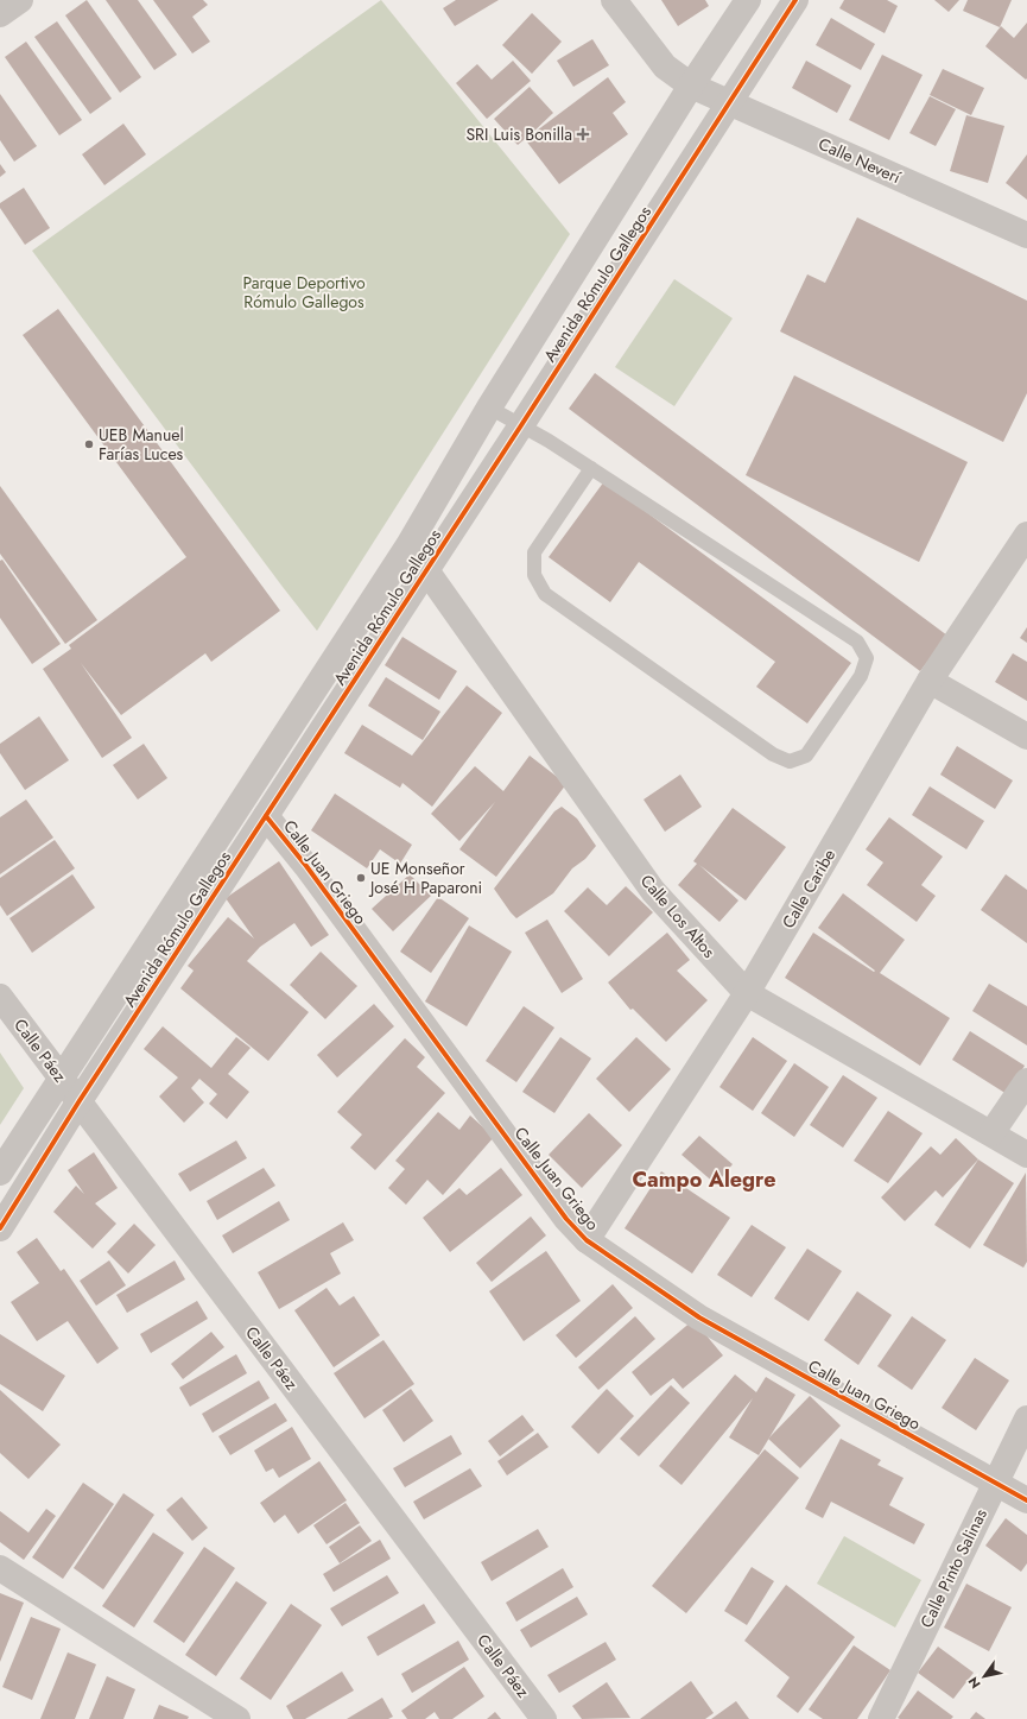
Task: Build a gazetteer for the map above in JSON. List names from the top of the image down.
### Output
{
  "streets": {
    "street": [
      "Calle Neverí",
      "Avenida Rómulo Gallegos",
      "Calle Juan Griego",
      "Calle Caribe",
      "Calle Los Altos",
      "Calle Páez",
      "Calle Pinto Salinas"
    ]
  },
  "crossings": [
    ["Calle Neverí", "Avenida Rómulo Gallegos"],
    ["Avenida Rómulo Gallegos", "Calle Juan Griego"],
    ["Avenida Rómulo Gallegos", "Calle Los Altos"],
    ["Avenida Rómulo Gallegos", "Calle Páez"],
    ["Calle Juan Griego", "Calle Caribe"],
    ["Calle Juan Griego", "Calle Pinto Salinas"],
    ["Calle Caribe", "Calle Los Altos"]
  ],
  "districts": ["Campo Alegre"],
  "parks": ["Parque Deportivo Rómulo Gallegos"],
  "places": {
    "health": ["SRI Luis Bonilla"],
    "other": ["UEB Manuel Farías Luces", "UE Monseñor José H Paparoni"]
  },
  "north": "bottom left"
}
